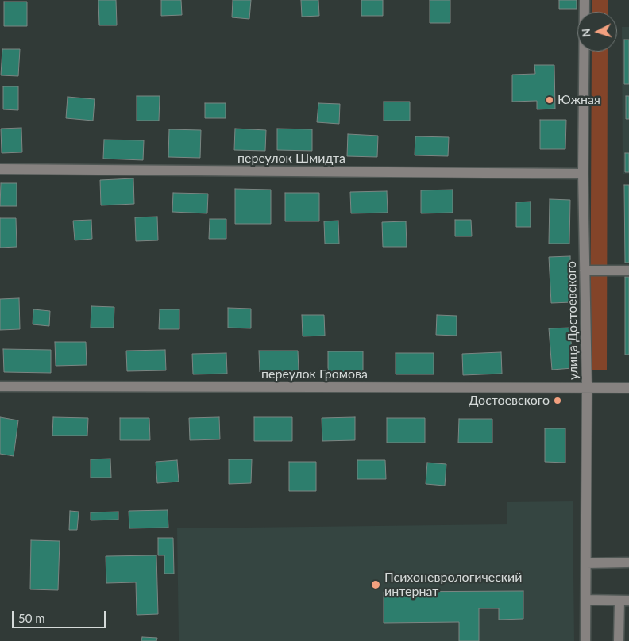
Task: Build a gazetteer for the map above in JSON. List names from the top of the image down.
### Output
{
  "streets": {
    "street": ["переулок Шмидта", "улица Достоевского", "переулок Громова"]
  },
  "crossings": [
    ["переулок Шмидта", "улица Достоевского"],
    ["улица Достоевского", "переулок Громова"]
  ],
  "places": ["Южная", "Достоевского", "Психоневрологический интернат"],
  "scale_bar": "50 m",
  "north": "left"
}
